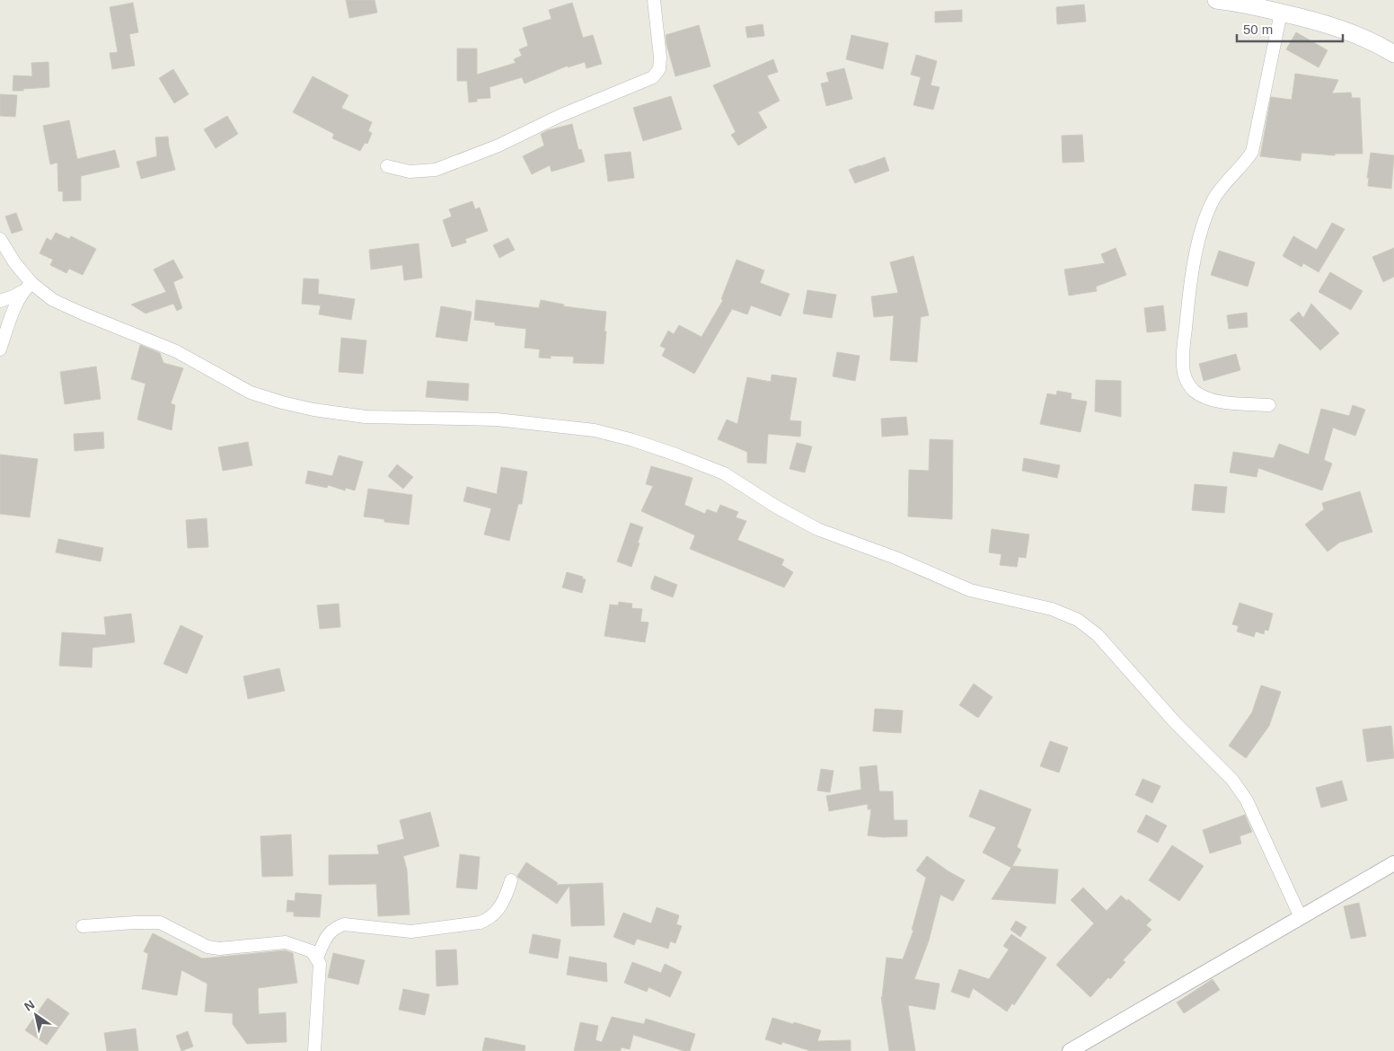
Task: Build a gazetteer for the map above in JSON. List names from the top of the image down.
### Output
{
  "scale_bar": "50 m",
  "north": "top left"
}
